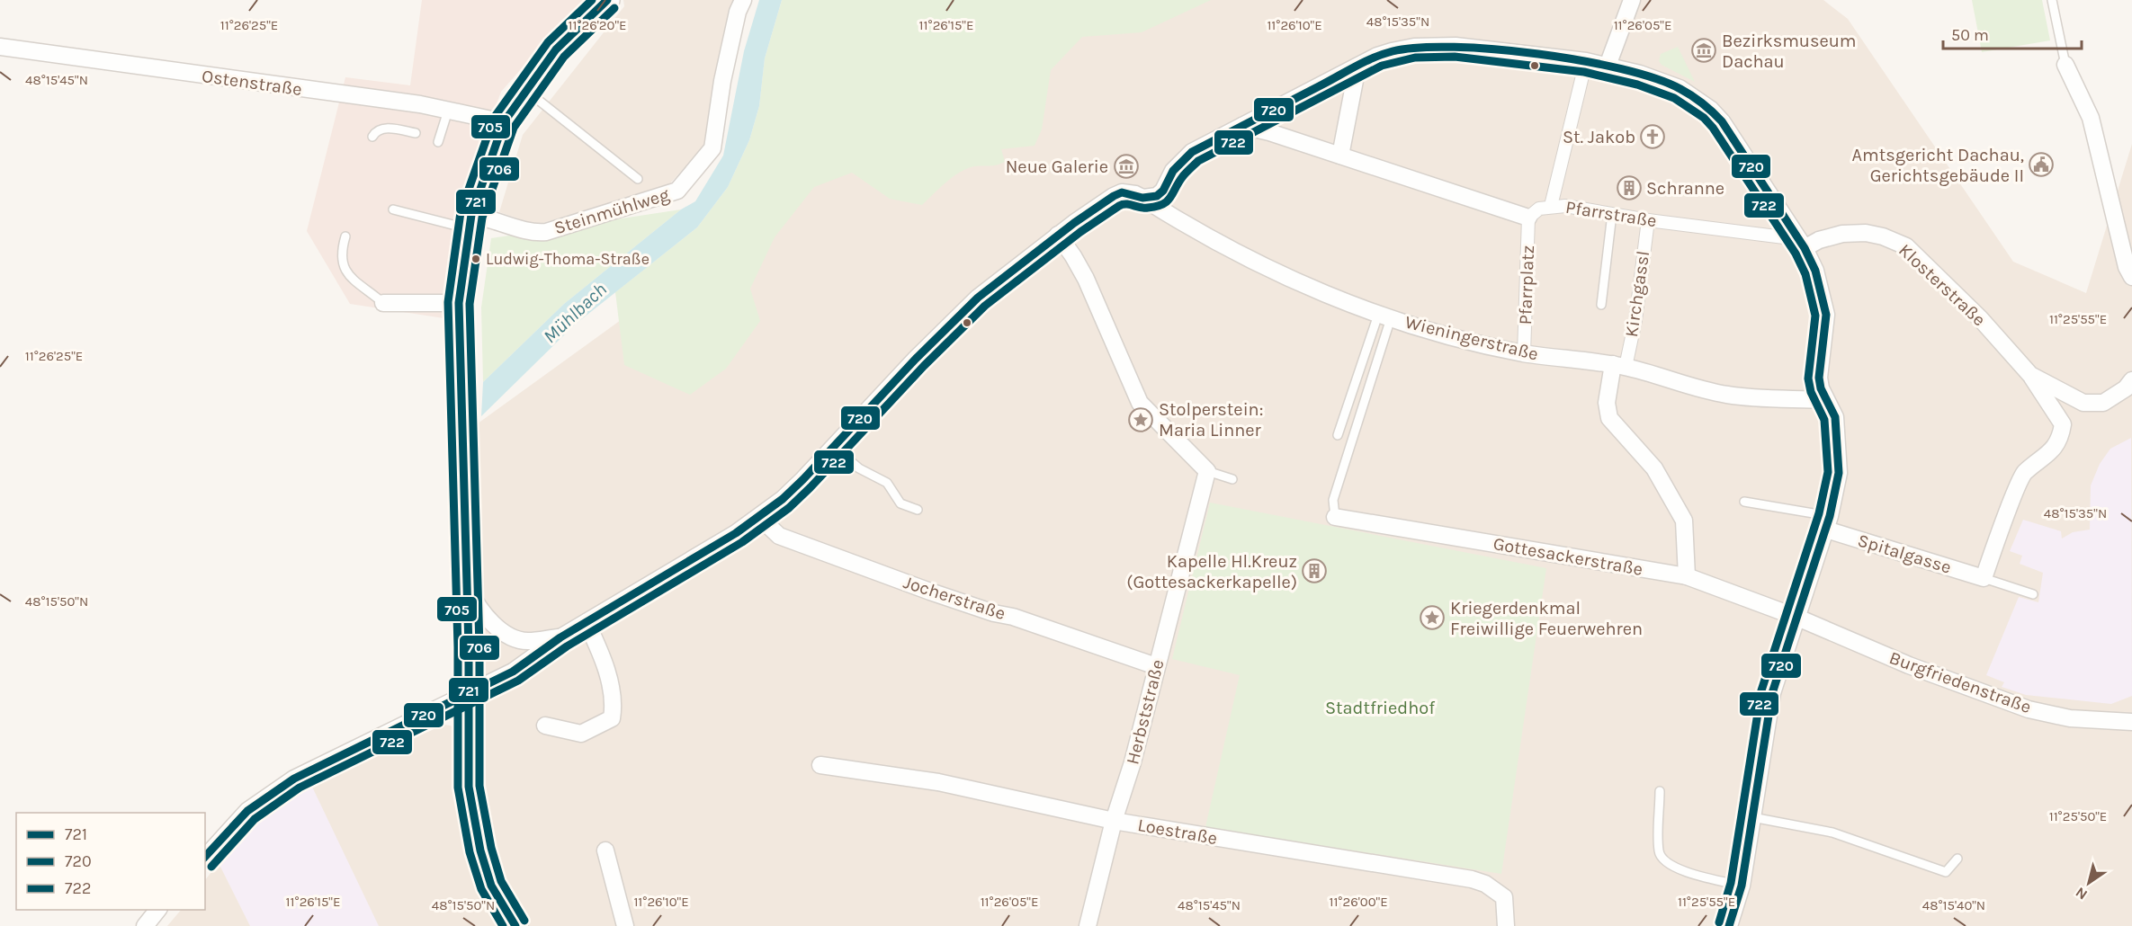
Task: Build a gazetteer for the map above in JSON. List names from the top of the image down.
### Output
{
  "streets": {
    "street": [
      "Ostenstraße",
      "Steinmühlweg",
      "Pfarrstraße",
      "Pfarrplatz",
      "Klosterstraße",
      "Kirchgassl",
      "Wieningerstraße",
      "Spitalgasse",
      "Gottesackerstraße",
      "Jocherstraße",
      "Burgfriedenstraße",
      "Herbststraße",
      "Loestraße"
    ]
  },
  "crossings": [
    ["Pfarrstraße", "Pfarrplatz"],
    ["Pfarrstraße", "Klosterstraße"],
    ["Pfarrstraße", "Kirchgassl"],
    ["Pfarrplatz", "Wieningerstraße"],
    ["Klosterstraße", "Spitalgasse"],
    ["Kirchgassl", "Wieningerstraße"],
    ["Gottesackerstraße", "Burgfriedenstraße"],
    ["Jocherstraße", "Herbststraße"],
    ["Herbststraße", "Loestraße"]
  ],
  "water": ["Mühlbach"],
  "parks": ["Stadtfriedhof"],
  "places": {
    "museum": ["Bezirksmuseum Dachau", "Neue Galerie"],
    "church": ["St. Jakob"],
    "public building": ["Amtsgericht Dachau, Gerichtsgebäude II"],
    "building": ["Schranne", "Kapelle Hl.Kreuz (Gottesackerkapelle)"],
    "other": ["Ludwig-Thoma-Straße"],
    "place": ["Stolperstein: Maria Linner", "Kriegerdenkmal Freiwillige Feuerwehren"]
  },
  "lines": [
    "transit line 721",
    "transit line 705",
    "transit line 706",
    "transit line 720",
    "transit line 722"
  ],
  "legend": ["721", "720", "722"],
  "scale_bar": "50 m",
  "north": "bottom left",
  "coordinates": [
    "48°15'35\"N",
    "11°26'25\"E",
    "11°26'20\"E",
    "11°26'15\"E",
    "11°26'10\"E",
    "11°26'05\"E",
    "48°15'45\"N",
    "11°25'55\"E",
    "48°15'50\"N",
    "11°25'50\"E",
    "11°26'00\"E",
    "48°15'40\"N"
  ]
}
